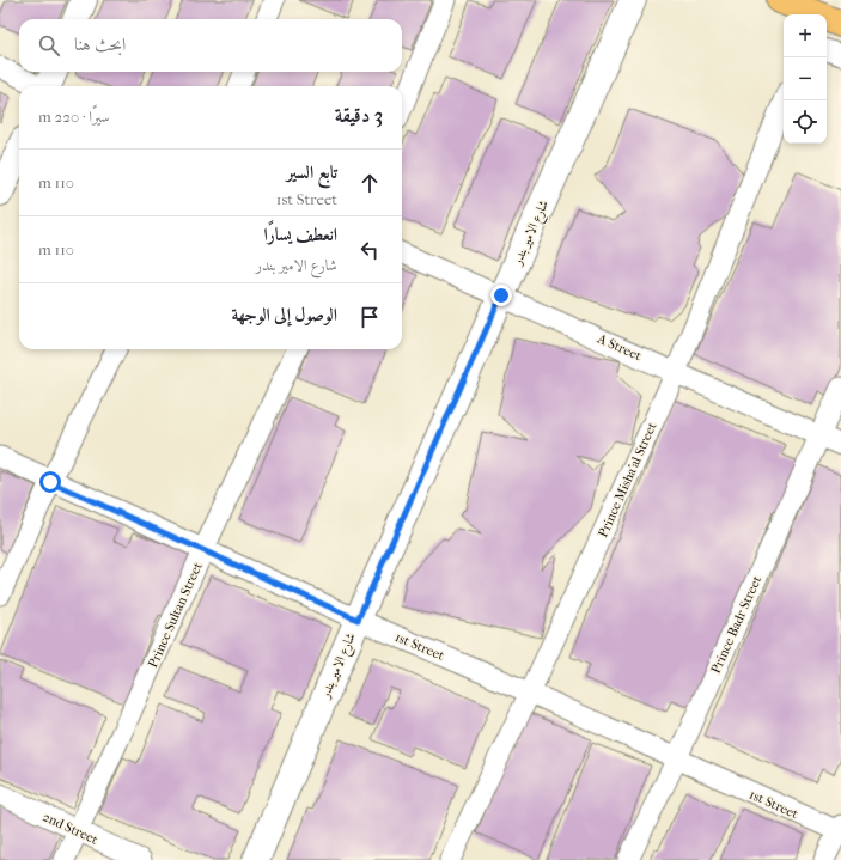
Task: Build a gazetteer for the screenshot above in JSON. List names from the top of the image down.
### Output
{
  "streets": {
    "street": [
      "شارع الامير بندر",
      "A Street",
      "Prince Misha'al Street",
      "Prince Sultan Street",
      "Prince Badr Street",
      "1st Street",
      "2nd Street"
    ]
  },
  "crossings": [
    ["شارع الامير بندر", "A Street"],
    ["شارع الامير بندر", "1st Street"],
    ["A Street", "Prince Misha'al Street"],
    ["A Street", "Prince Badr Street"],
    ["Prince Misha'al Street", "1st Street"],
    ["Prince Sultan Street", "1st Street"],
    ["Prince Sultan Street", "2nd Street"],
    ["Prince Badr Street", "1st Street"]
  ],
  "page": {
    "map_buttons": ["+", "−"],
    "search": "ابحث هنا",
    "heading": ["3 دقيقة", "سيرًا · 220 m"],
    "list": [
      ["تابع السير", "1st Street", "110 m"],
      ["انعطف يسارًا", "شارع الامير بندر", "110 m"],
      "الوصول إلى الوجهة"
    ]
  }
}
